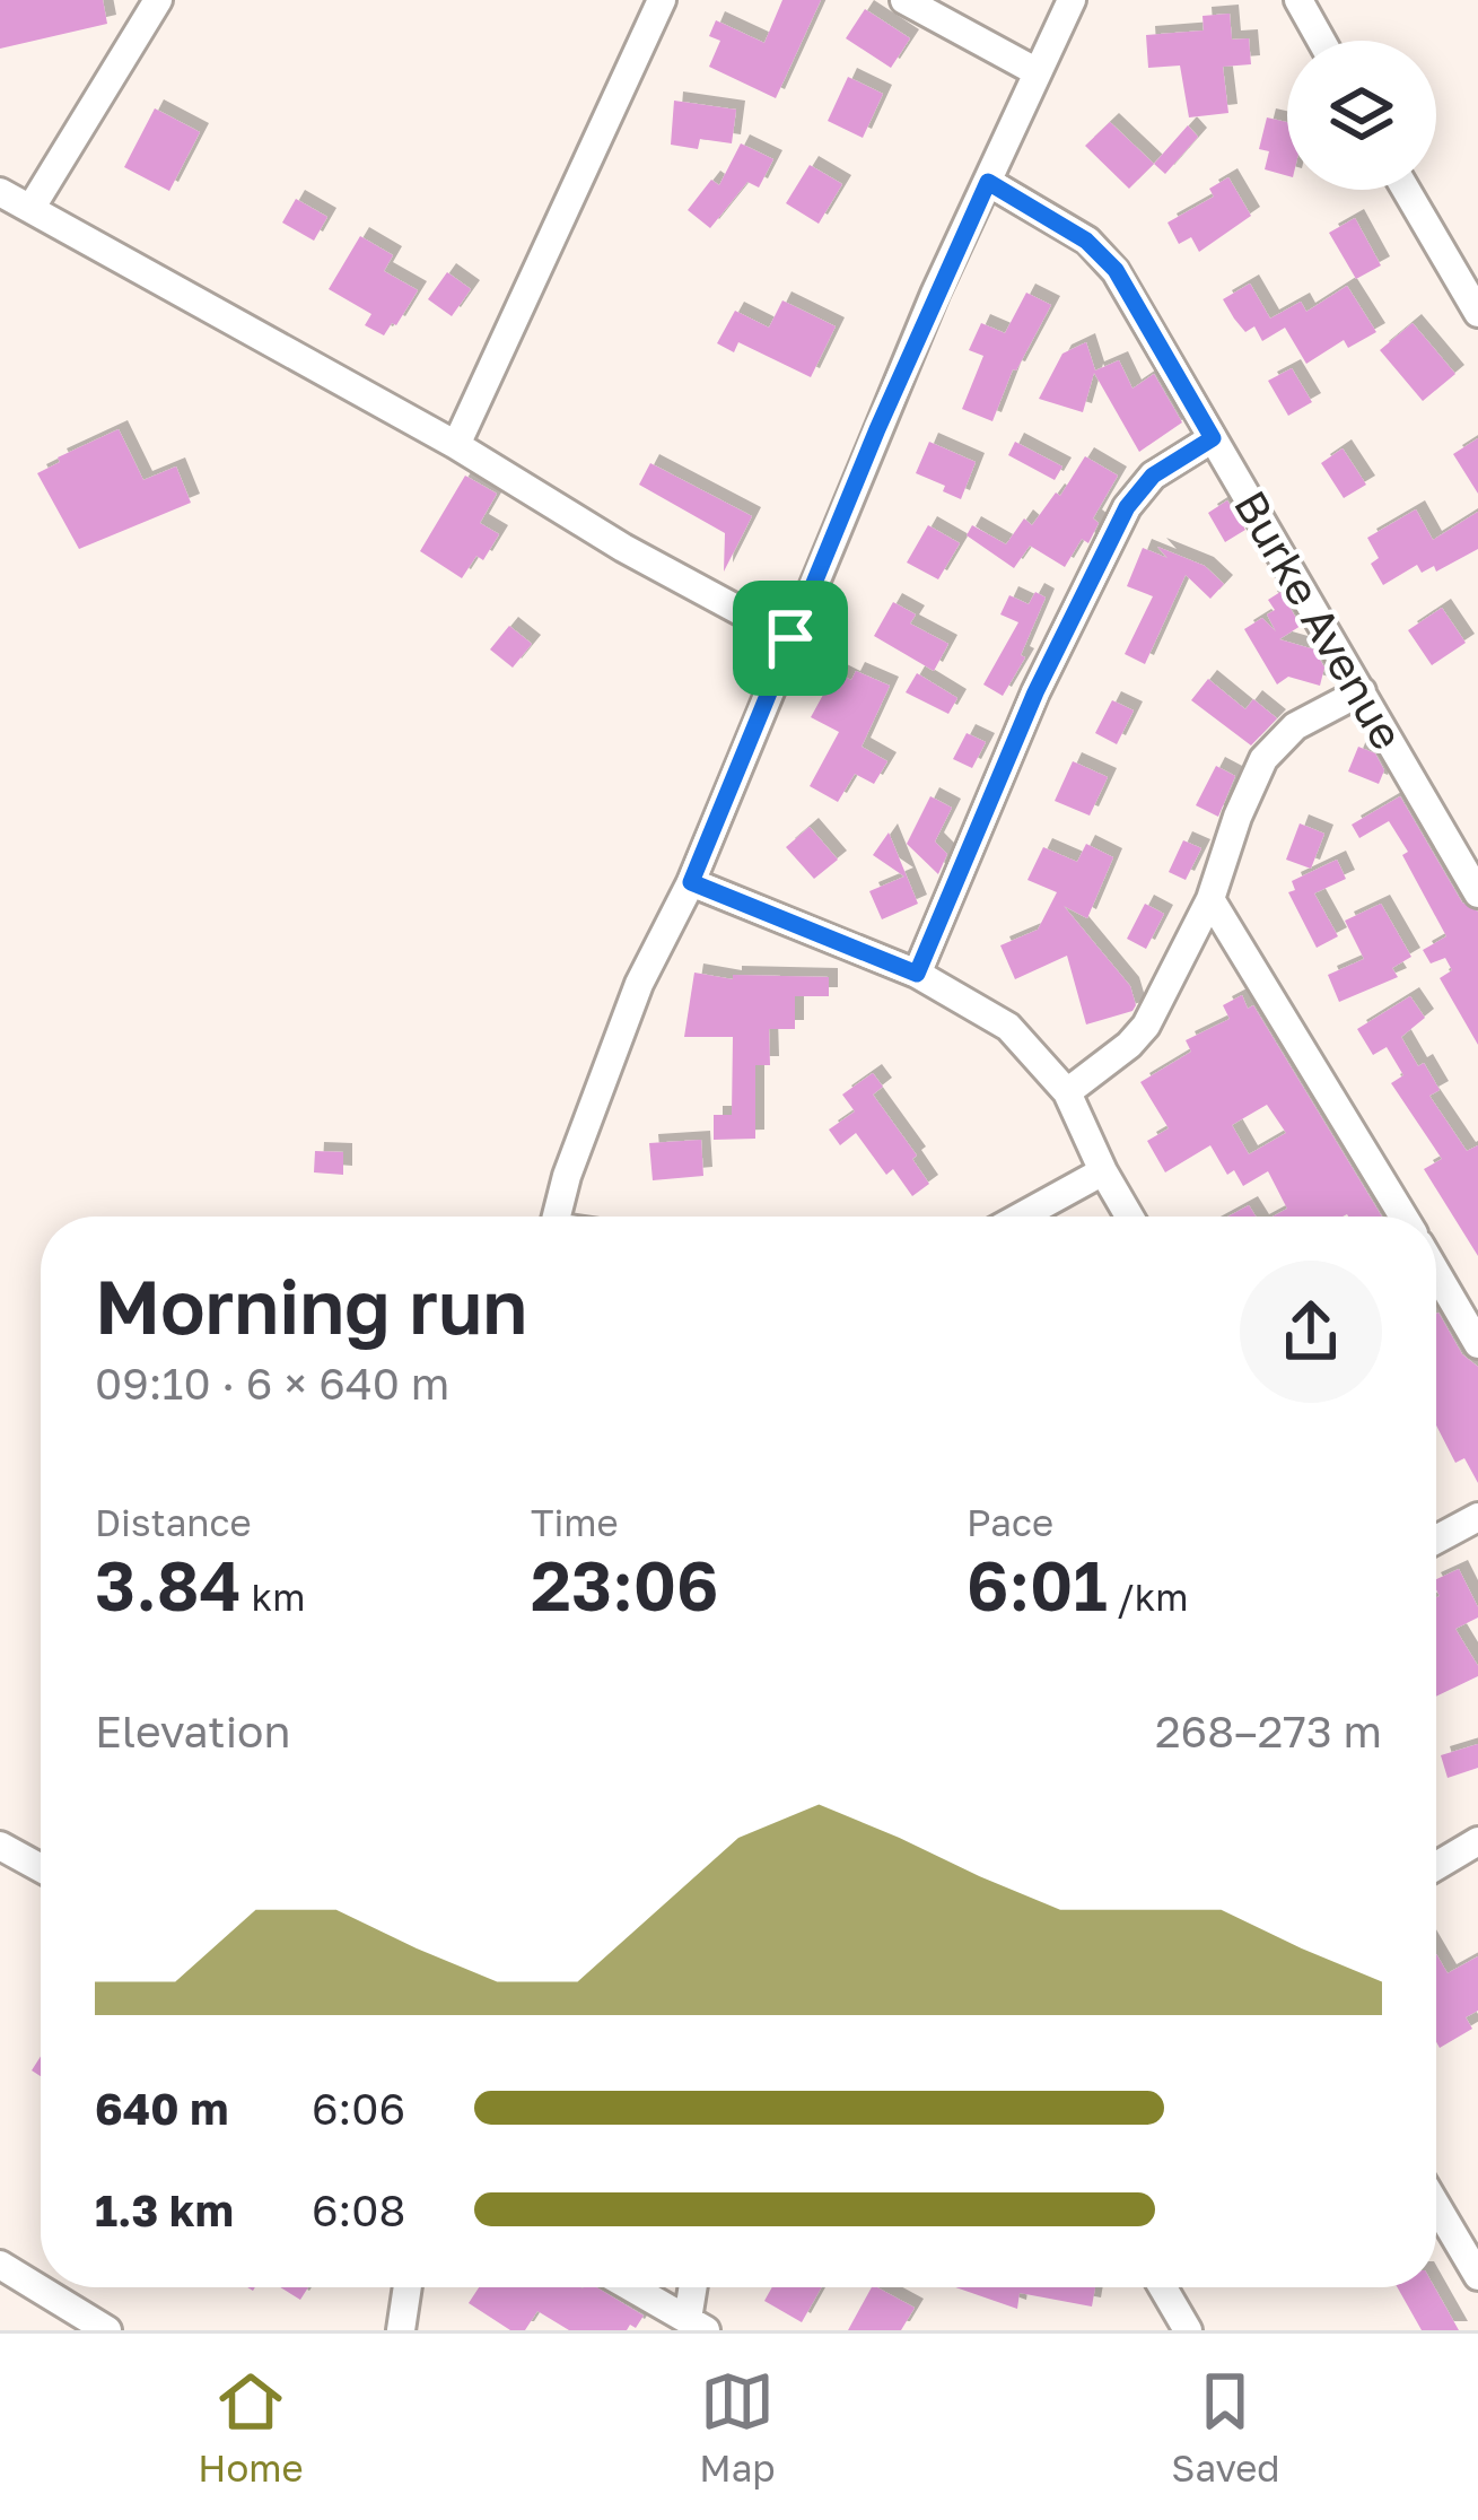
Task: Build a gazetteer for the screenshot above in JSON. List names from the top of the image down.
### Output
{
  "streets": {
    "street": ["Burke Avenue"]
  },
  "page": {
    "heading": ["Morning run", "09:10 · 6 × 640 m"],
    "stats": [
      ["Distance", "3.84 km"],
      ["Time", "23:06"],
      ["Pace", "6:01 /km"]
    ],
    "chart": ["Elevation", "268–273 m"],
    "list": [
      {
        "name": "640 m",
        "note": "6:06"
      },
      {
        "name": "1.3 km",
        "note": "6:08"
      }
    ],
    "tabs": ["Home", "Map", "Saved"]
  }
}
